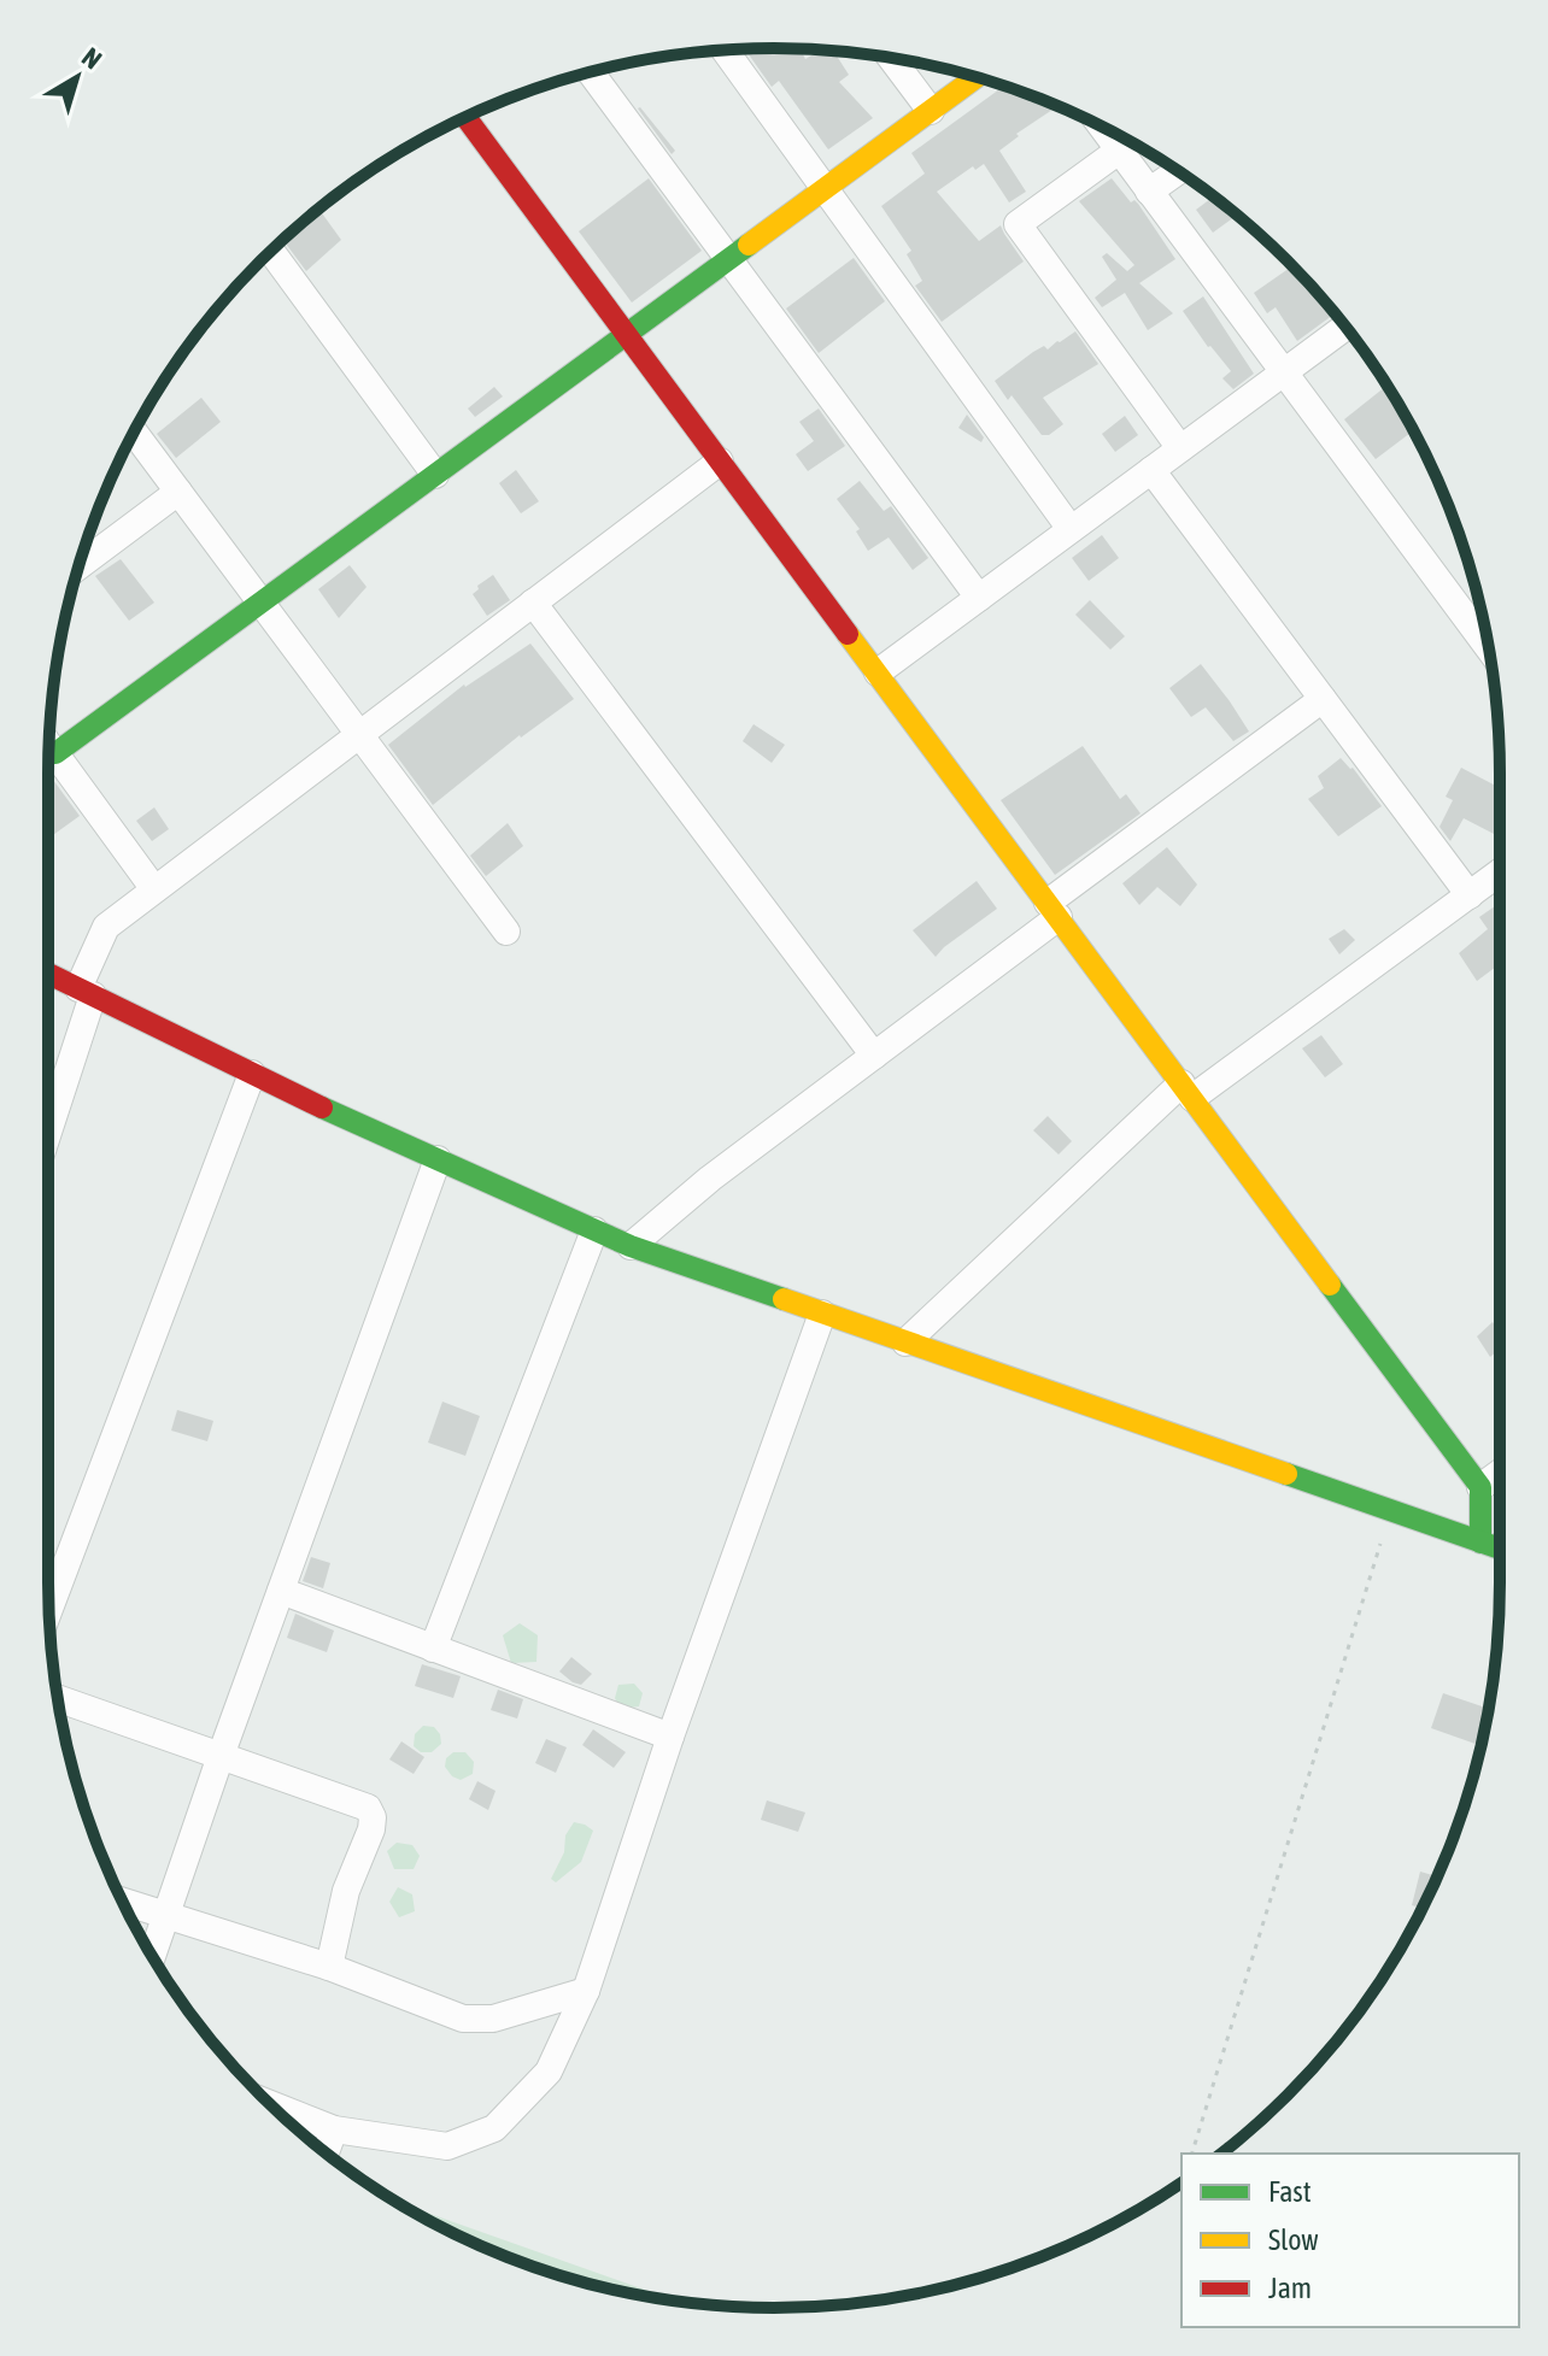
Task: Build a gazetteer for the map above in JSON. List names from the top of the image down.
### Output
{
  "legend": ["Fast", "Slow", "Jam"],
  "north": "top right"
}
